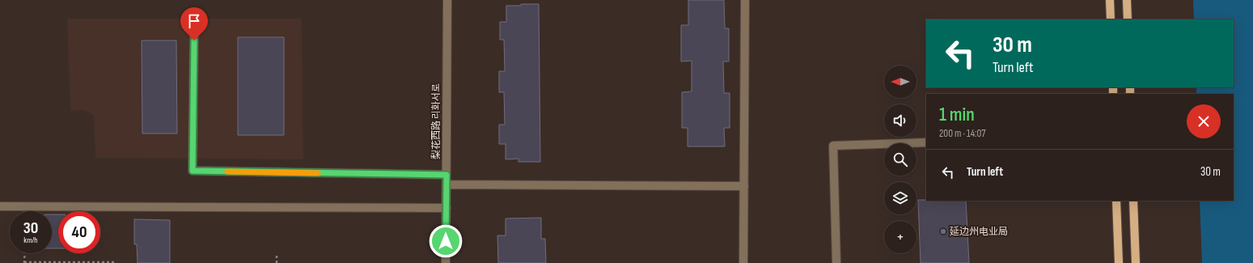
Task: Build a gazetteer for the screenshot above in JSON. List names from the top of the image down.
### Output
{
  "streets": {
    "street": ["梨花西路 리화서로"]
  },
  "places": ["延边州电业局"],
  "north": "left",
  "page": {
    "turn": ["30 m", "Turn left"],
    "map_buttons": "+",
    "heading": ["1 min", "200 m · 14:07"],
    "list": [
      {
        "name": "Turn left",
        "value": "30 m"
      }
    ],
    "speed": "30 km/h",
    "limit": "40"
  }
}
